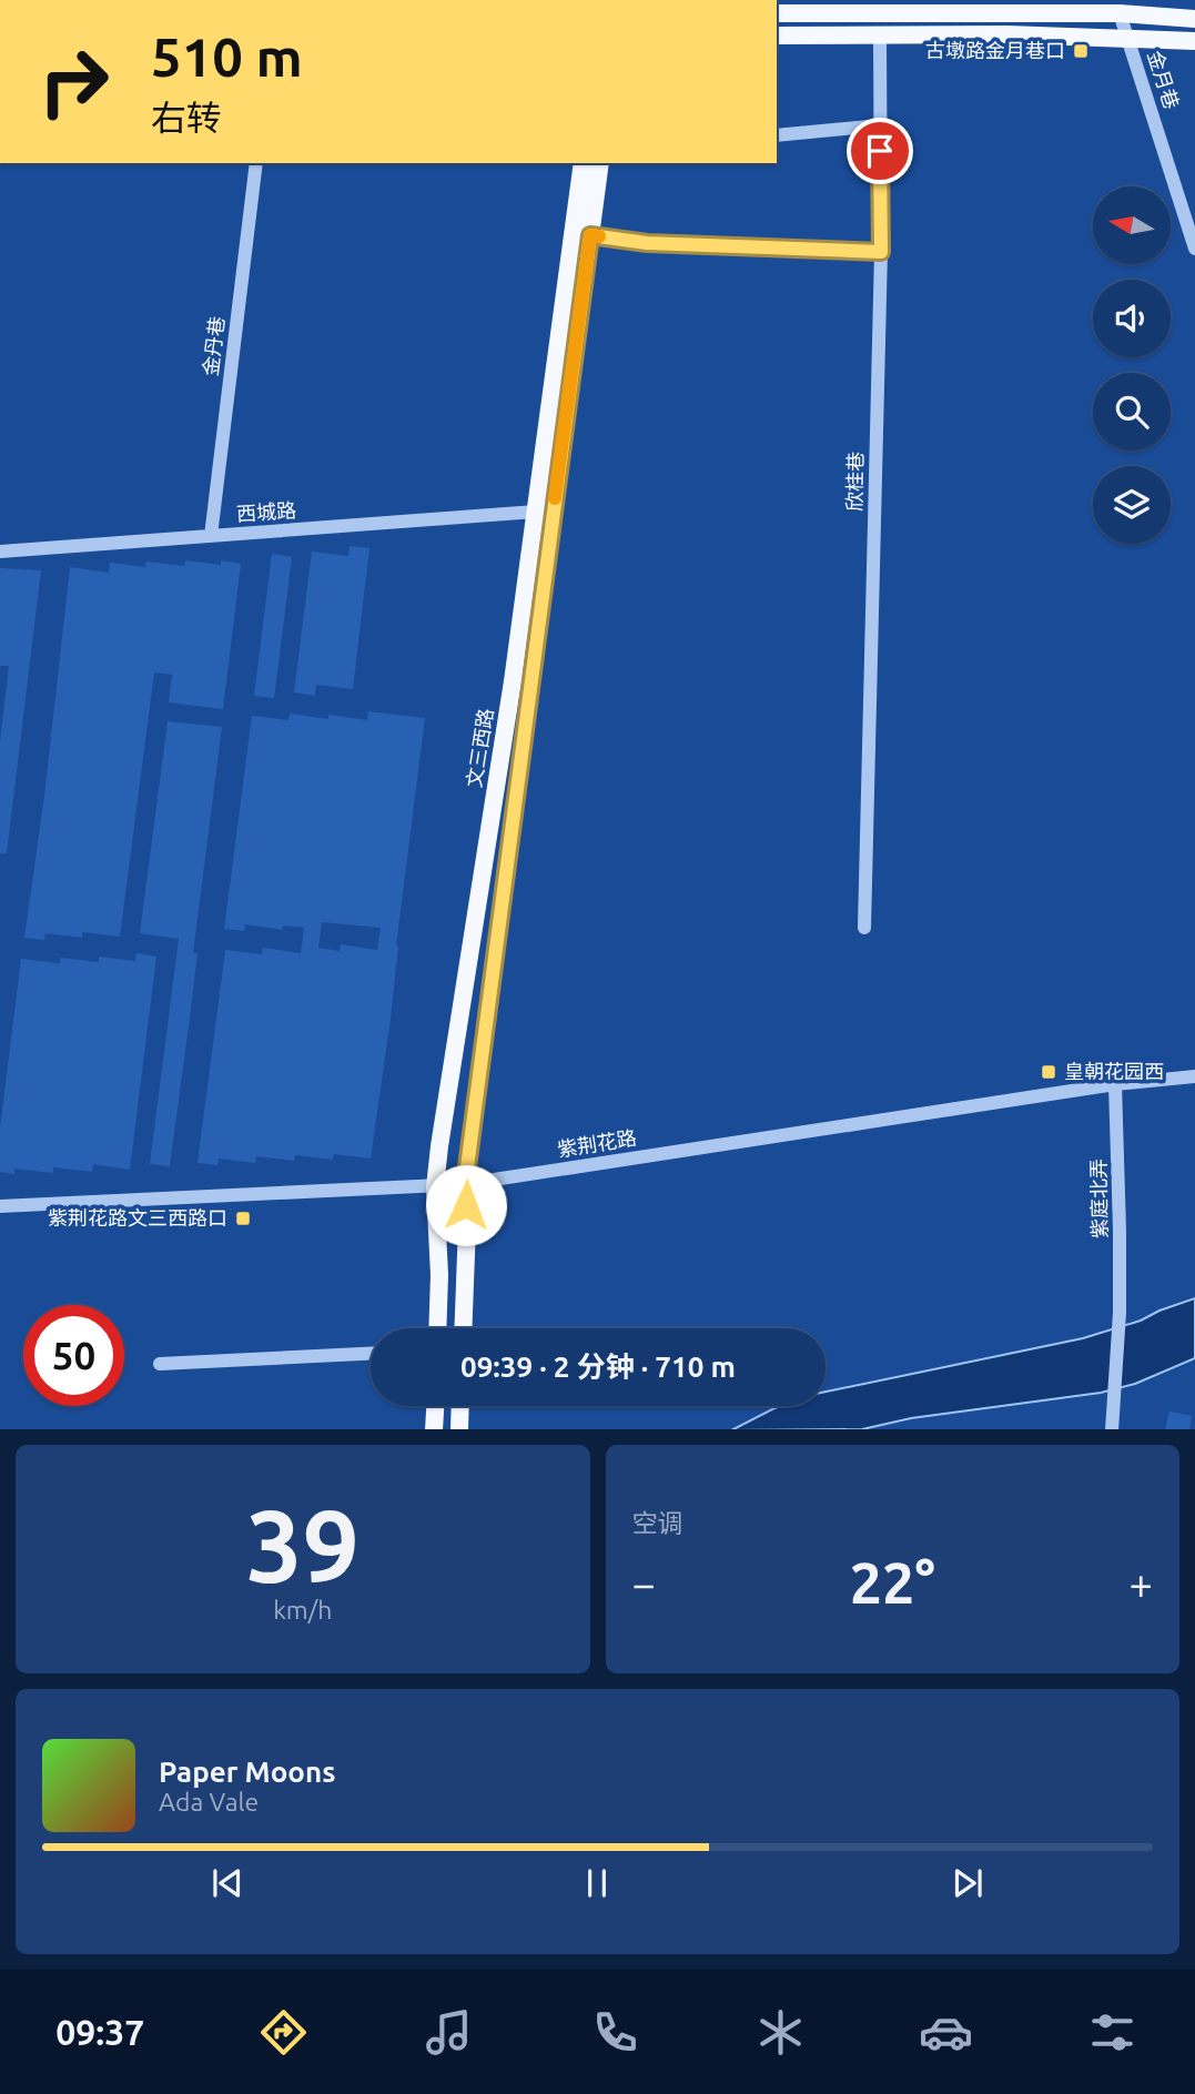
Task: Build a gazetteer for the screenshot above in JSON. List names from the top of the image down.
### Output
{
  "streets": {
    "main road": ["文三西路"],
    "street": [
      "金月巷",
      "金丹巷",
      "欣桂巷",
      "西城路",
      "紫荆花路",
      "紫庭北弄"
    ]
  },
  "crossings": [
    ["金丹巷", "西城路"],
    ["西城路", "文三西路"],
    ["文三西路", "紫荆花路"],
    ["紫荆花路", "紫庭北弄"]
  ],
  "places": {
    "transit": ["古墩路金月巷口", "皇朝花园西", "紫荆花路文三西路口"]
  },
  "north": "left",
  "page": {
    "turn": ["510 m", "右转"],
    "limit": "50",
    "trip": "09:39 · 2 分钟 · 710 m",
    "tile": [
      ["39", "km/h"],
      "空调"
    ],
    "heat": ["−", "22°", "+"],
    "song": ["Paper Moons", "Ada Vale"],
    "tabs": "09:37"
  }
}
